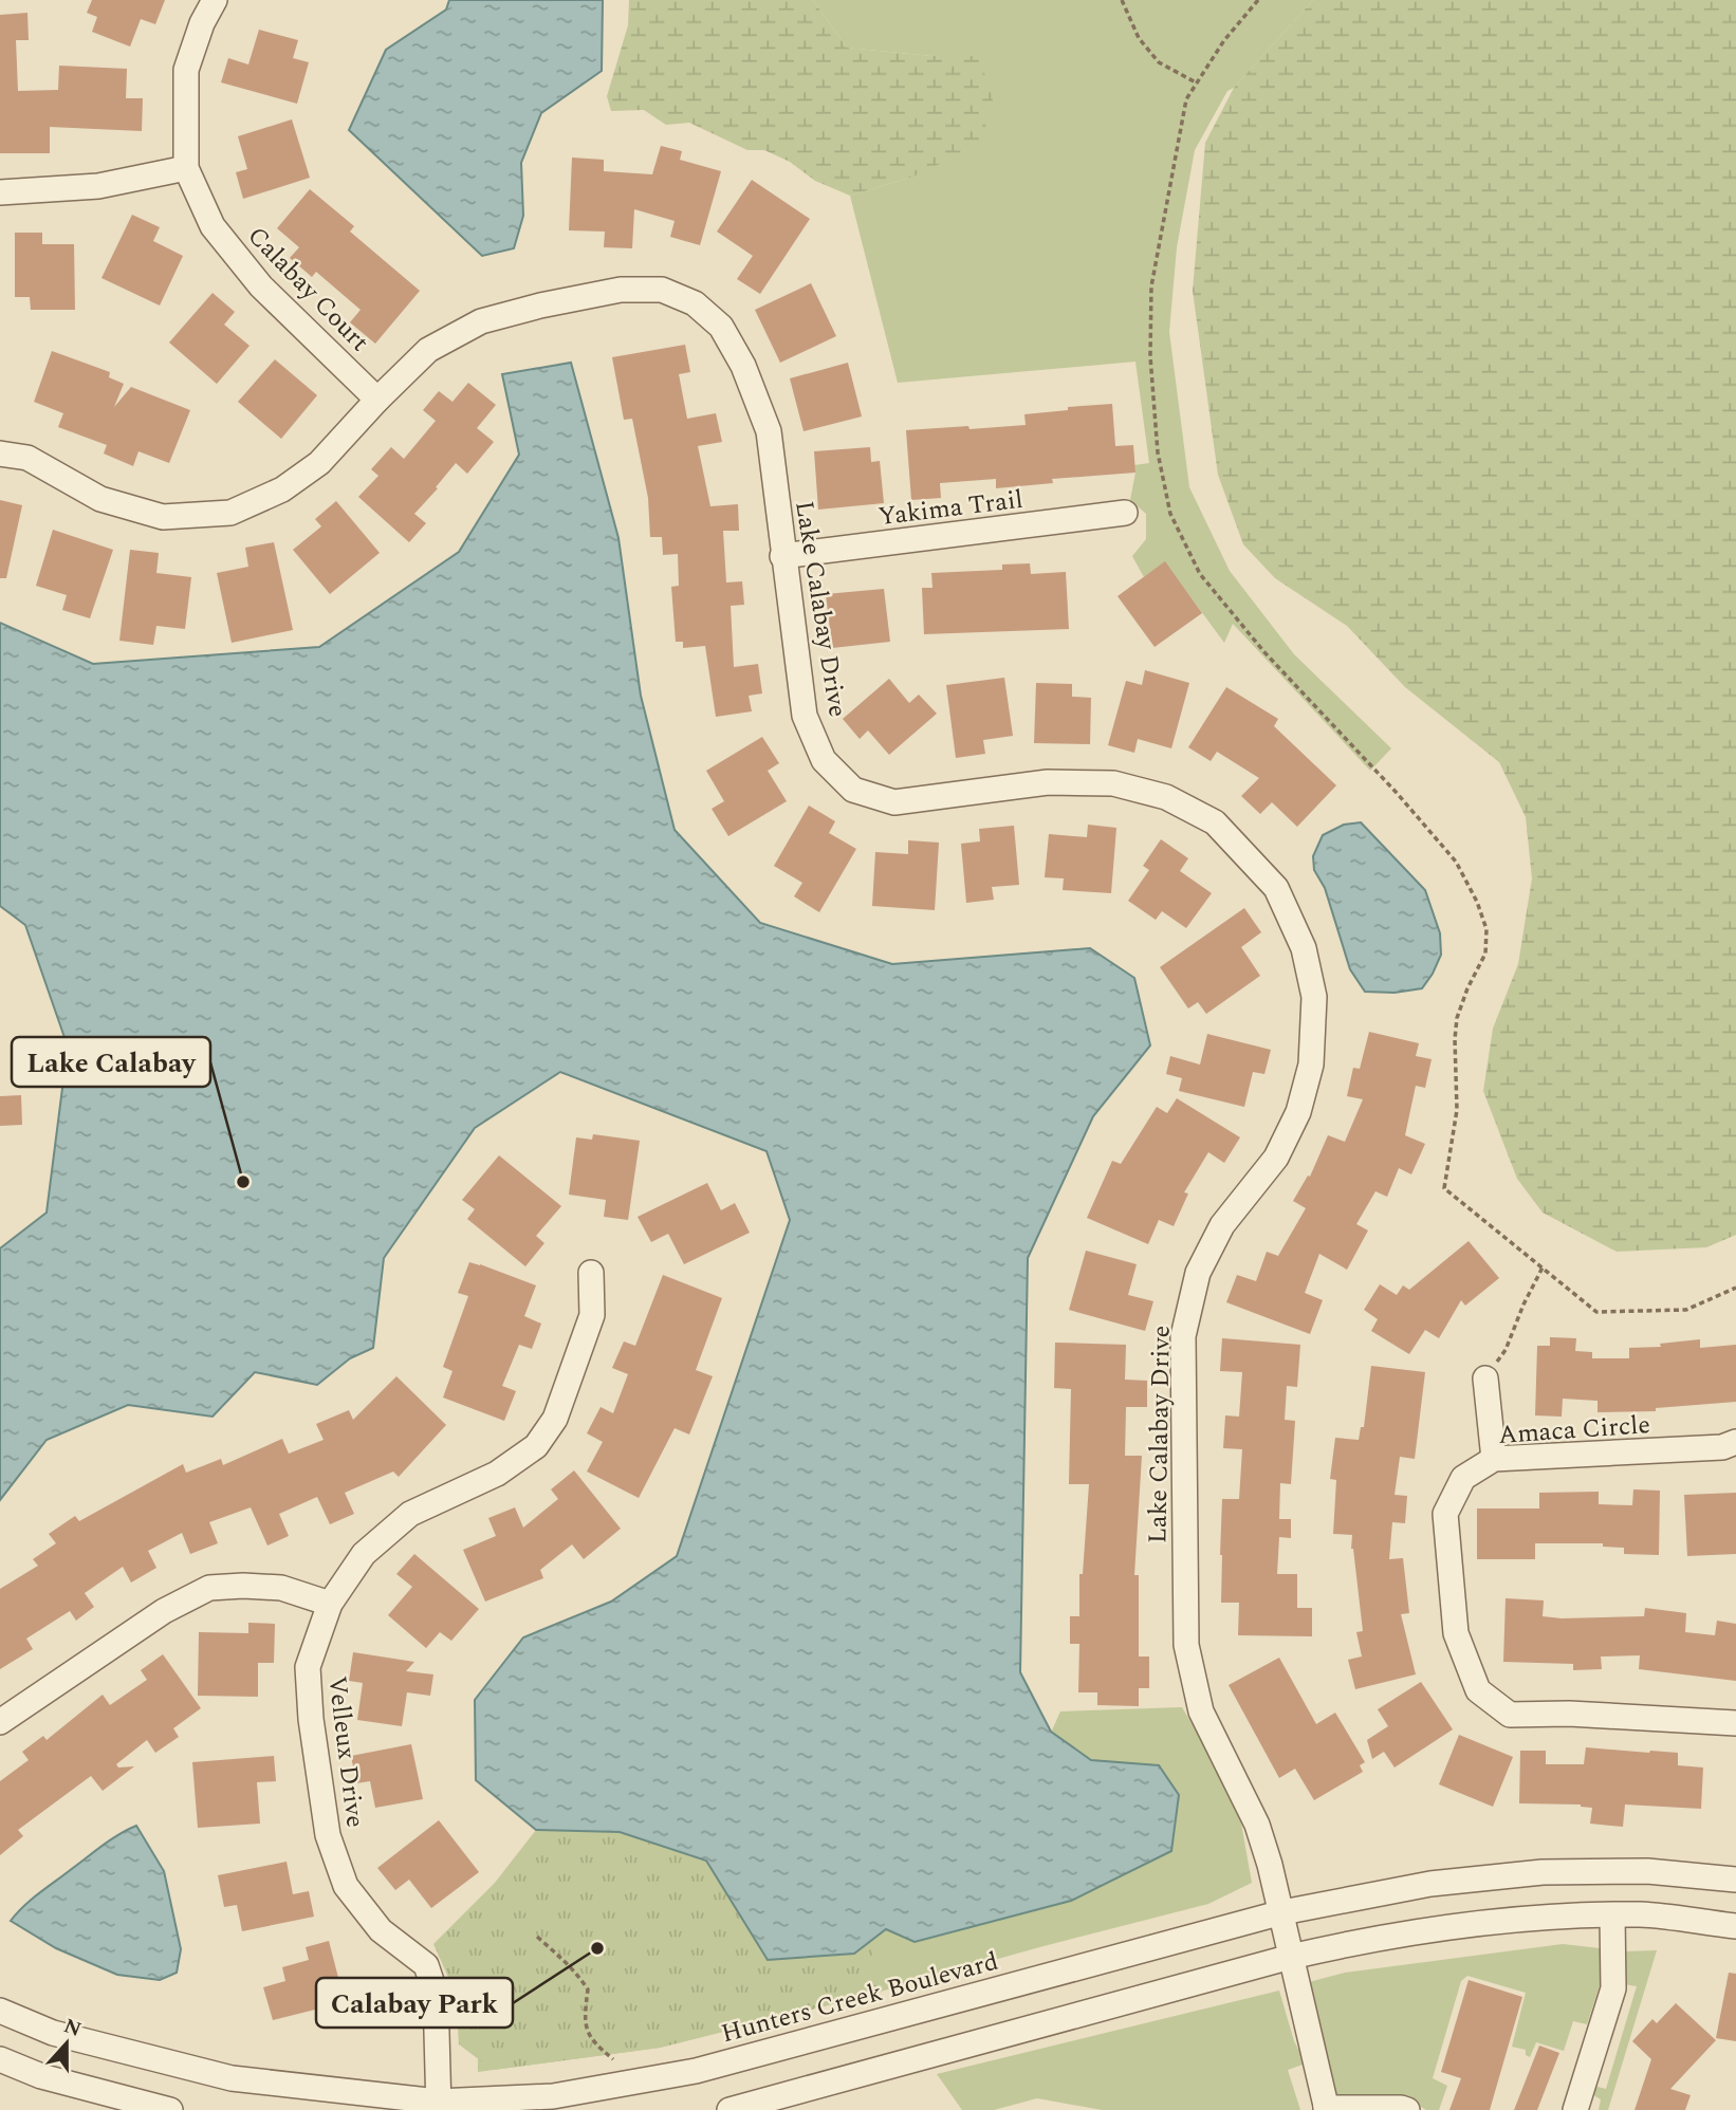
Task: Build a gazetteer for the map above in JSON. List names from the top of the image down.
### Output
{
  "streets": {
    "street": [
      "Calabay Court",
      "Yakima Trail",
      "Lake Calabay Drive",
      "Amaca Circle",
      "Velleux Drive",
      "Hunters Creek Boulevard"
    ]
  },
  "crossings": [
    ["Calabay Court", "Lake Calabay Drive"],
    ["Yakima Trail", "Lake Calabay Drive"],
    ["Lake Calabay Drive", "Hunters Creek Boulevard"],
    ["Velleux Drive", "Hunters Creek Boulevard"]
  ],
  "places": ["Lake Calabay", "Calabay Park"],
  "north": "top"
}
